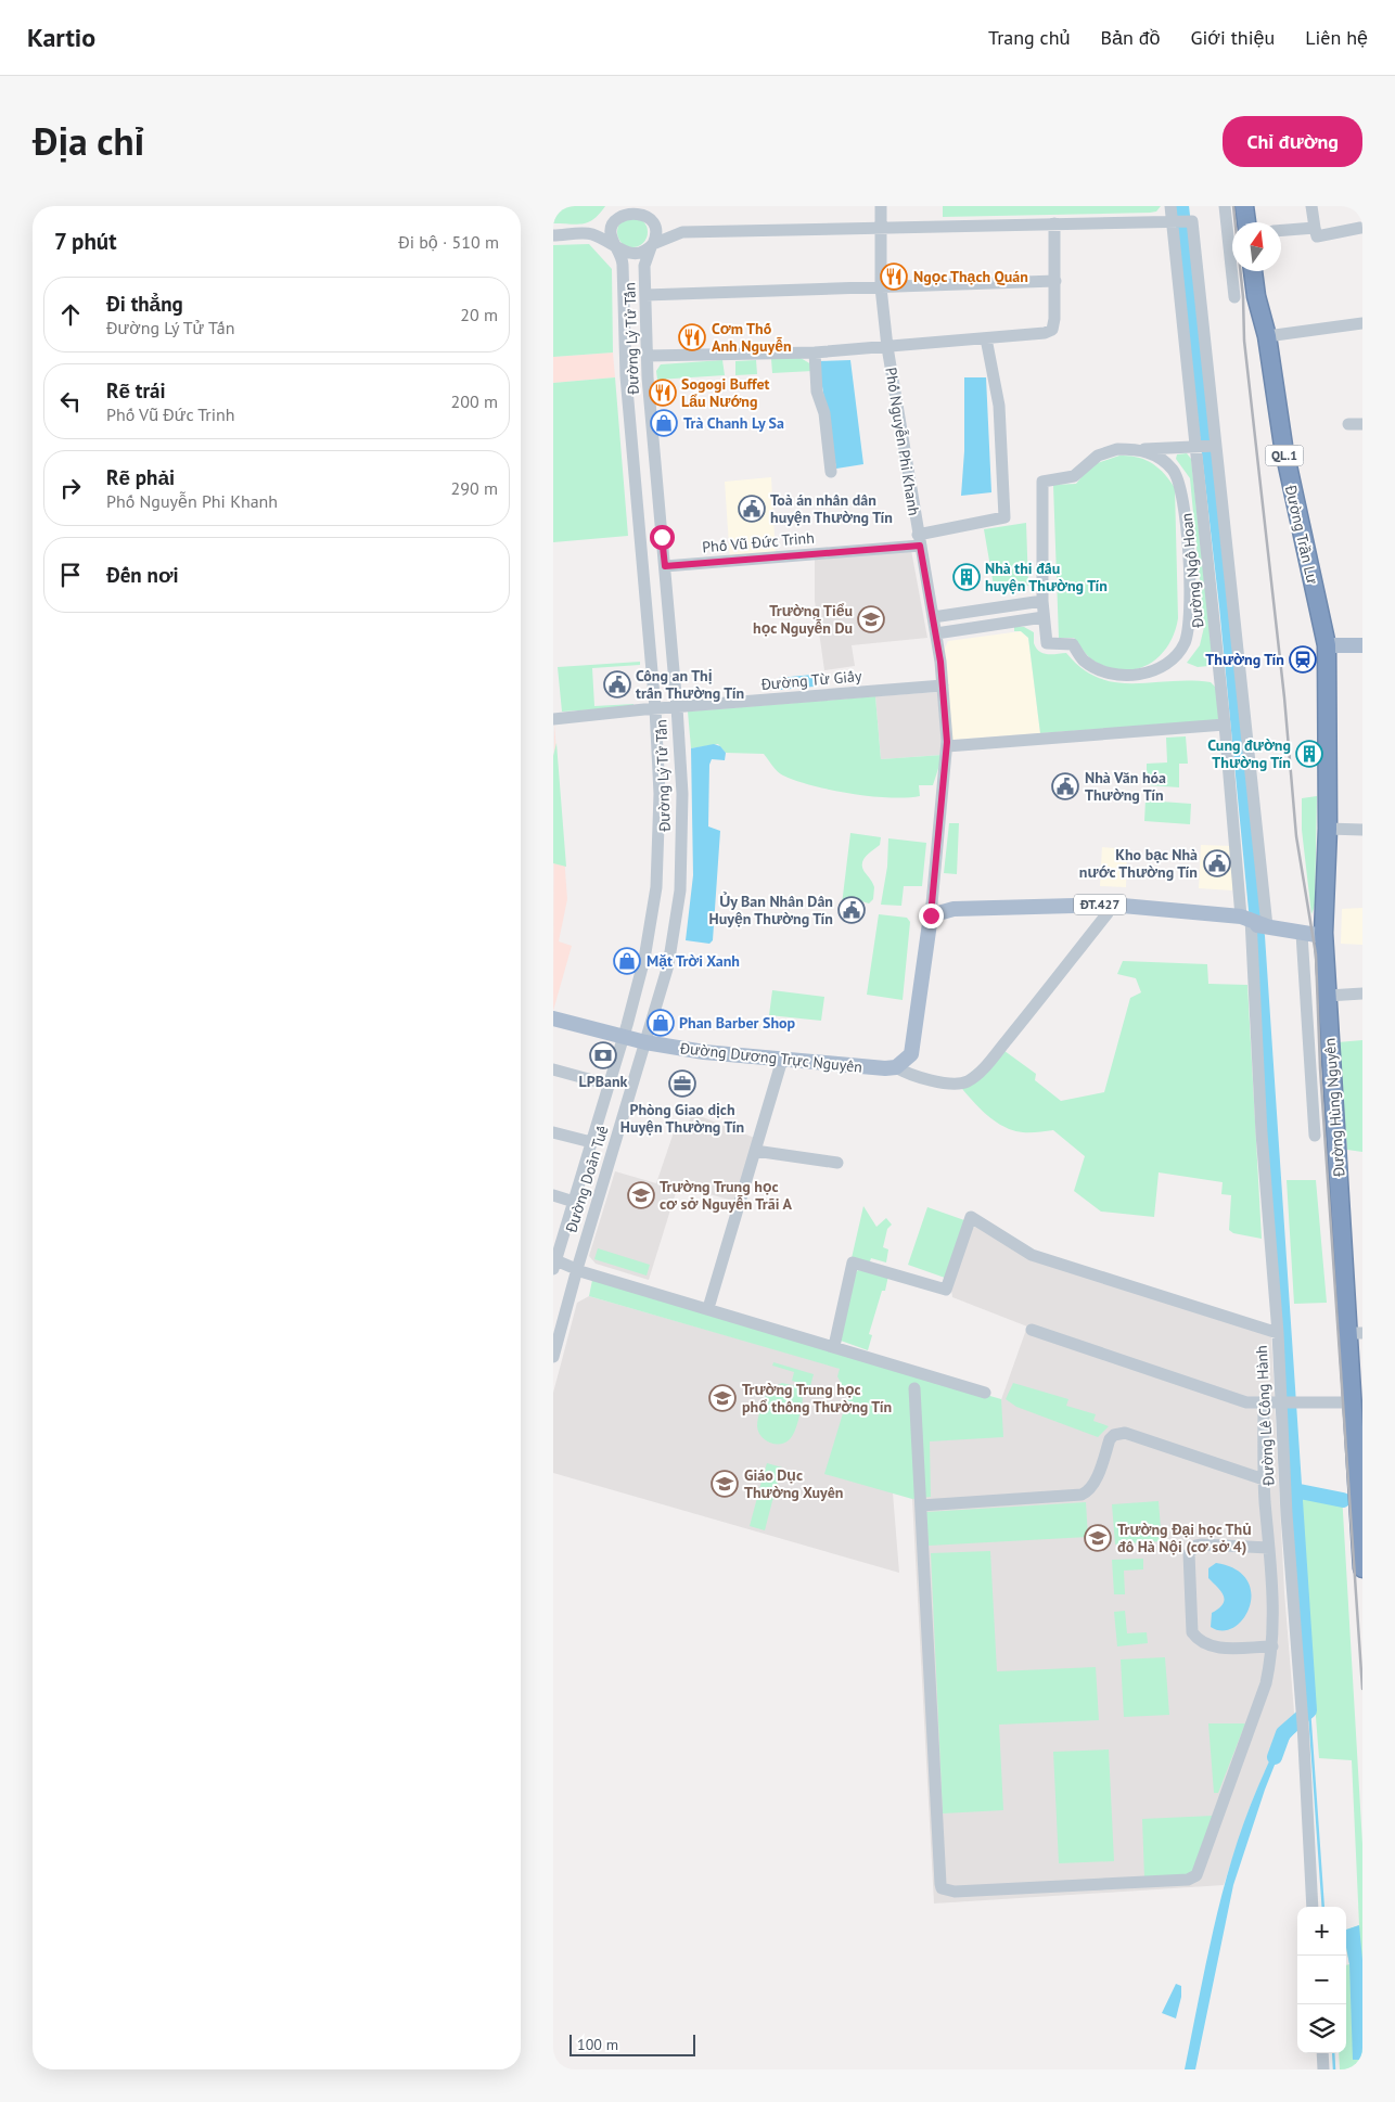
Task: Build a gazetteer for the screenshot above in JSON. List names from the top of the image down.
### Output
{
  "streets": {
    "highway": ["QL.1", "Đường Trần Lư", "Đường Hùng Nguyên"],
    "main road": ["Phố Nguyễn Phi Khanh", "ĐT.427", "Đường Dương Trực Nguyên"],
    "street": [
      "Đường Lý Tử Tấn",
      "Phố Vũ Đức Trinh",
      "Đường Ngô Hoan",
      "Đường Từ Giấy",
      "Đường Doãn Tuế",
      "Đường Lê Công Hành"
    ]
  },
  "crossings": [
    ["Đường Lý Tử Tấn", "Phố Vũ Đức Trinh"],
    ["Đường Lý Tử Tấn", "Đường Từ Giấy"],
    ["Đường Lý Tử Tấn", "Đường Dương Trực Nguyên"],
    ["Đường Lý Tử Tấn", "Đường Doãn Tuế"],
    ["Phố Nguyễn Phi Khanh", "Phố Vũ Đức Trinh"],
    ["Phố Nguyễn Phi Khanh", "Đường Từ Giấy"],
    ["Phố Nguyễn Phi Khanh", "ĐT.427"],
    ["Phố Nguyễn Phi Khanh", "Đường Dương Trực Nguyên"],
    ["Đường Trần Lư", "Đường Hùng Nguyên"],
    ["Đường Ngô Hoan", "ĐT.427"],
    ["Đường Ngô Hoan", "Đường Lê Công Hành"],
    ["ĐT.427", "Đường Hùng Nguyên"],
    ["ĐT.427", "Đường Lê Công Hành"],
    ["Đường Dương Trực Nguyên", "Đường Doãn Tuế"]
  ],
  "places": {
    "restaurant": ["Ngọc Thạch Quán", "Cơm Thố Anh Nguyễn", "Sogogi Buffet Lẩu Nướng"],
    "shop": ["Trà Chanh Ly Sa", "Mặt Trời Xanh", "Phan Barber Shop"],
    "public building": [
      "Toà án nhân dân huyện Thường Tín",
      "Công an Thị trấn Thường Tín",
      "Nhà Văn hóa Thường Tín",
      "Kho bạc Nhà nước Thường Tín",
      "Ủy Ban Nhân Dân Huyện Thường Tín"
    ],
    "building": ["Nhà thi đấu huyện Thường Tín", "Cung đường Thường Tín"],
    "school or university": [
      "Trường Tiểu học Nguyễn Du",
      "Trường Trung học cơ sở Nguyễn Trãi A",
      "Trường Trung học phổ thông Thường Tín",
      "Giáo Dục Thường Xuyên",
      "Trường Đại học Thủ đô Hà Nội (cơ sở 4)"
    ],
    "station": ["Thường Tín"],
    "bank": ["LPBank"],
    "office": ["Phòng Giao dịch Huyện Thường Tín"]
  },
  "scale_bar": "100 m",
  "north": "top",
  "page": {
    "header": "Kartio",
    "nav": [
      "Trang chủ",
      "Bản đồ",
      "Giới thiệu",
      "Liên hệ"
    ],
    "title": "Địa chỉ",
    "buttons": "Chỉ đường",
    "heading": ["7 phút", "Đi bộ · 510 m"],
    "list": [
      ["Đi thẳng", "Đường Lý Tử Tấn", "20 m"],
      ["Rẽ trái", "Phố Vũ Đức Trinh", "200 m"],
      ["Rẽ phải", "Phố Nguyễn Phi Khanh", "290 m"],
      "Đến nơi"
    ],
    "map_buttons": ["+", "−"],
    "scale": "100 m"
  }
}
